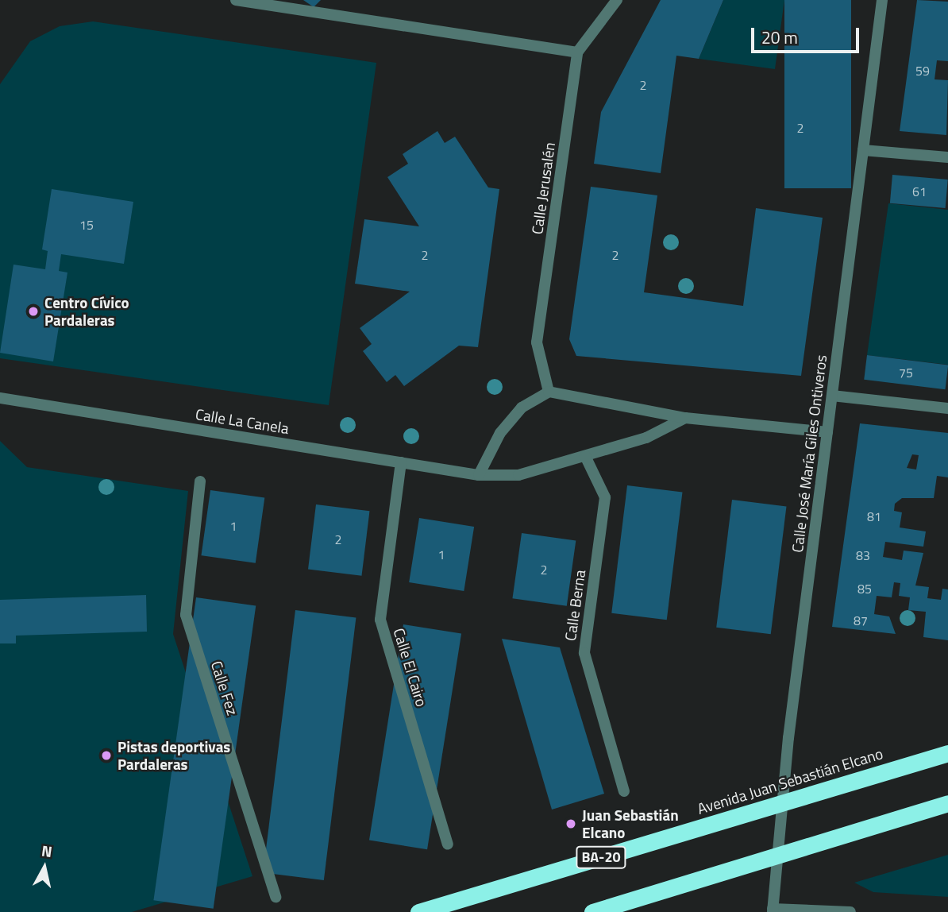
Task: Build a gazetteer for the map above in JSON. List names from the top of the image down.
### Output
{
  "streets": {
    "highway": ["Avenida Juan Sebastián Elcano", "BA-20"],
    "street": [
      "Calle Jerusalén",
      "Calle La Canela",
      "Calle José María Giles Ontiveros",
      "Calle Berna",
      "Calle El Cairo",
      "Calle Fez"
    ]
  },
  "crossings": [
    ["Calle La Canela", "Calle Berna"],
    ["Calle La Canela", "Calle El Cairo"],
    ["Calle José María Giles Ontiveros", "Avenida Juan Sebastián Elcano"]
  ],
  "places": ["Centro Cívico Pardaleras", "Pistas deportivas Pardaleras", "Juan Sebastián Elcano"],
  "house_numbers": [
    "59",
    "2",
    "2",
    "61",
    "15",
    "2",
    "2",
    "75",
    "81",
    "1",
    "2",
    "1",
    "83",
    "2",
    "85",
    "87"
  ],
  "scale_bar": "20 m",
  "north": "top"
}
